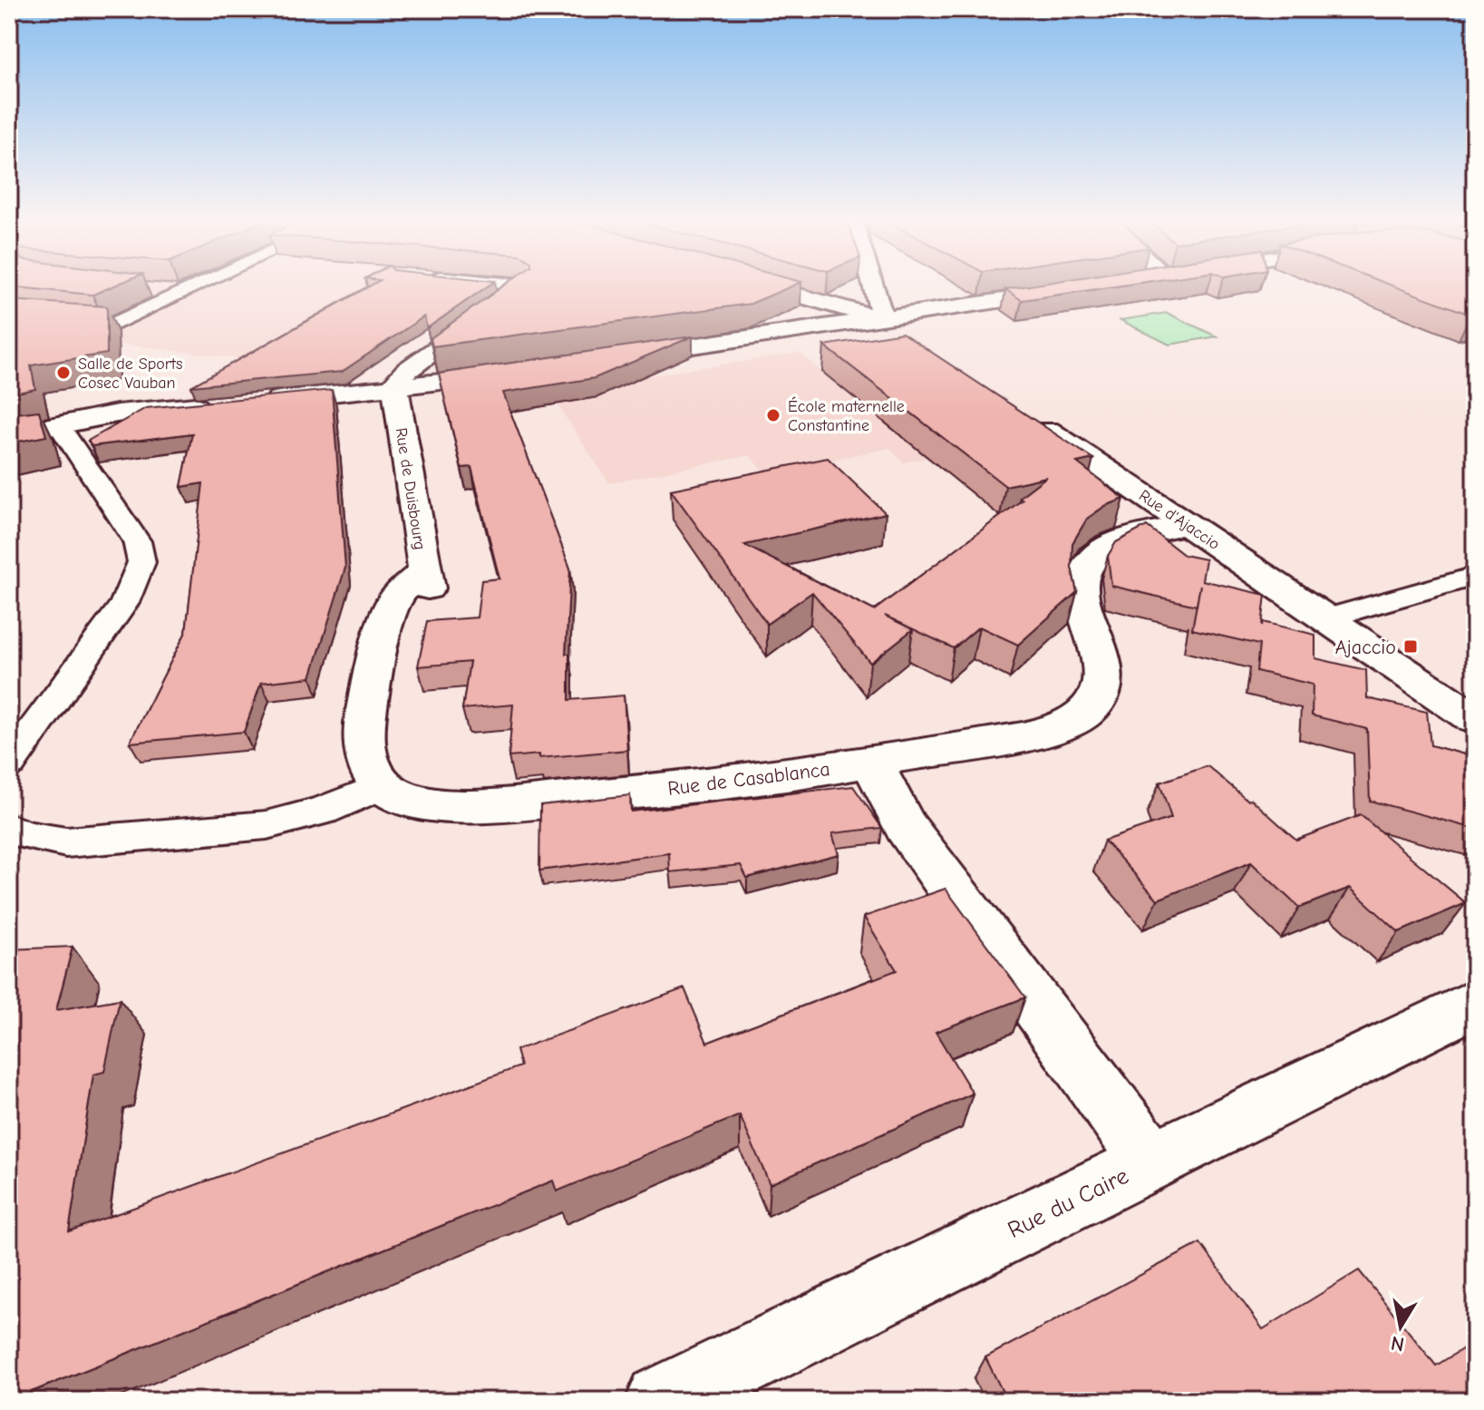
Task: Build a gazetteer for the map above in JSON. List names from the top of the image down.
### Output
{
  "streets": {
    "street": [
      "Rue de Duisbourg",
      "Rue d'Ajaccio",
      "Rue de Casablanca",
      "Rue du Caire"
    ]
  },
  "crossings": [
    ["Rue de Duisbourg", "Rue de Casablanca"],
    ["Rue d'Ajaccio", "Rue de Casablanca"]
  ],
  "places": {
    "other": ["Salle de Sports Cosec Vauban", "École maternelle Constantine"],
    "transit": ["Ajaccio"]
  },
  "north": "bottom"
}
